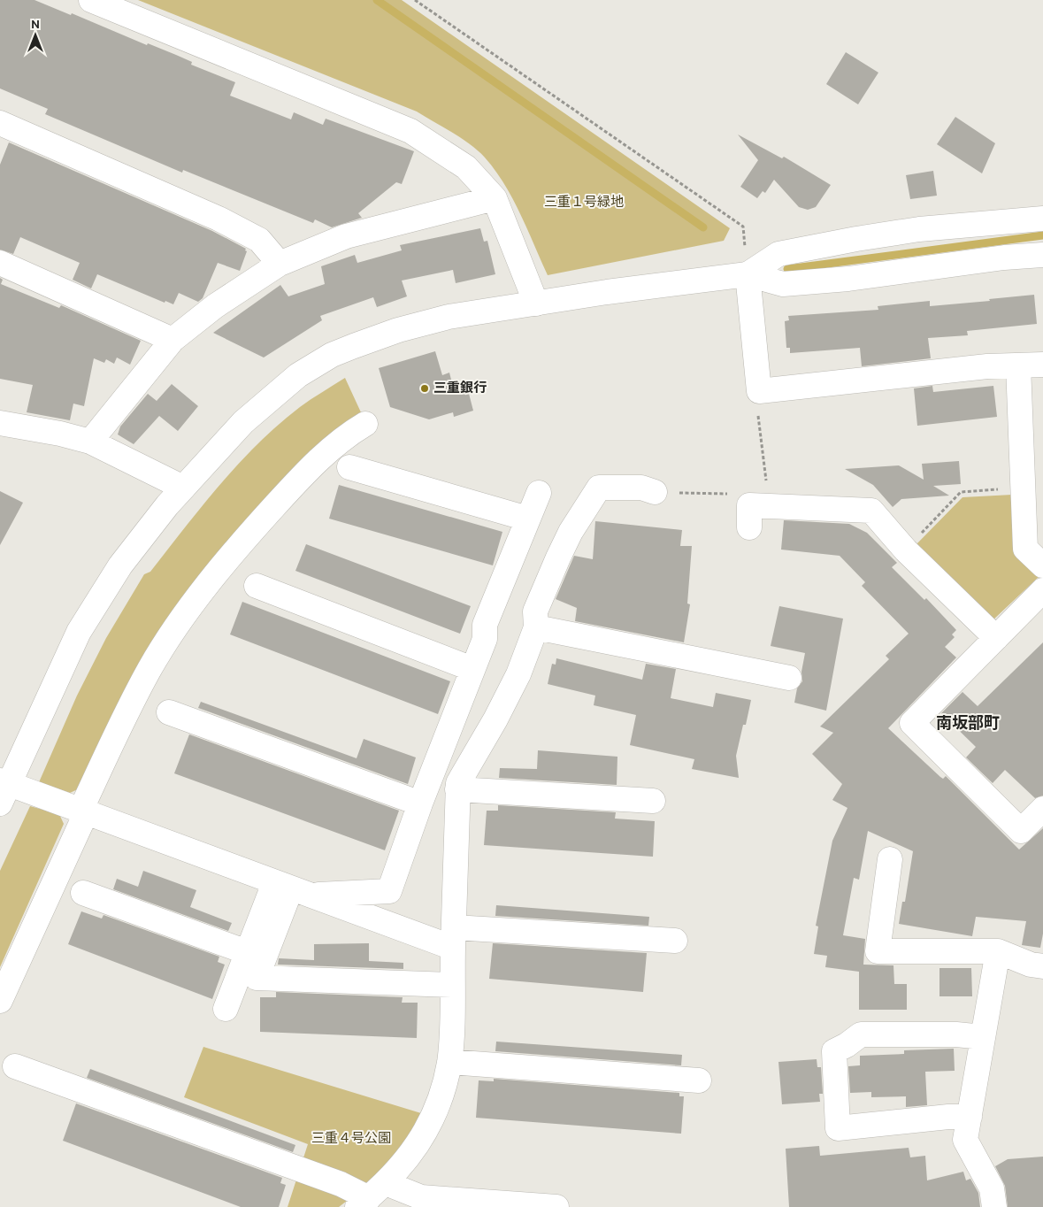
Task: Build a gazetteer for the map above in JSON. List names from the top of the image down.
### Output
{
  "districts": ["南坂部町"],
  "parks": ["三重１号緑地", "三重４号公園"],
  "places": ["三重銀行"],
  "north": "top"
}
